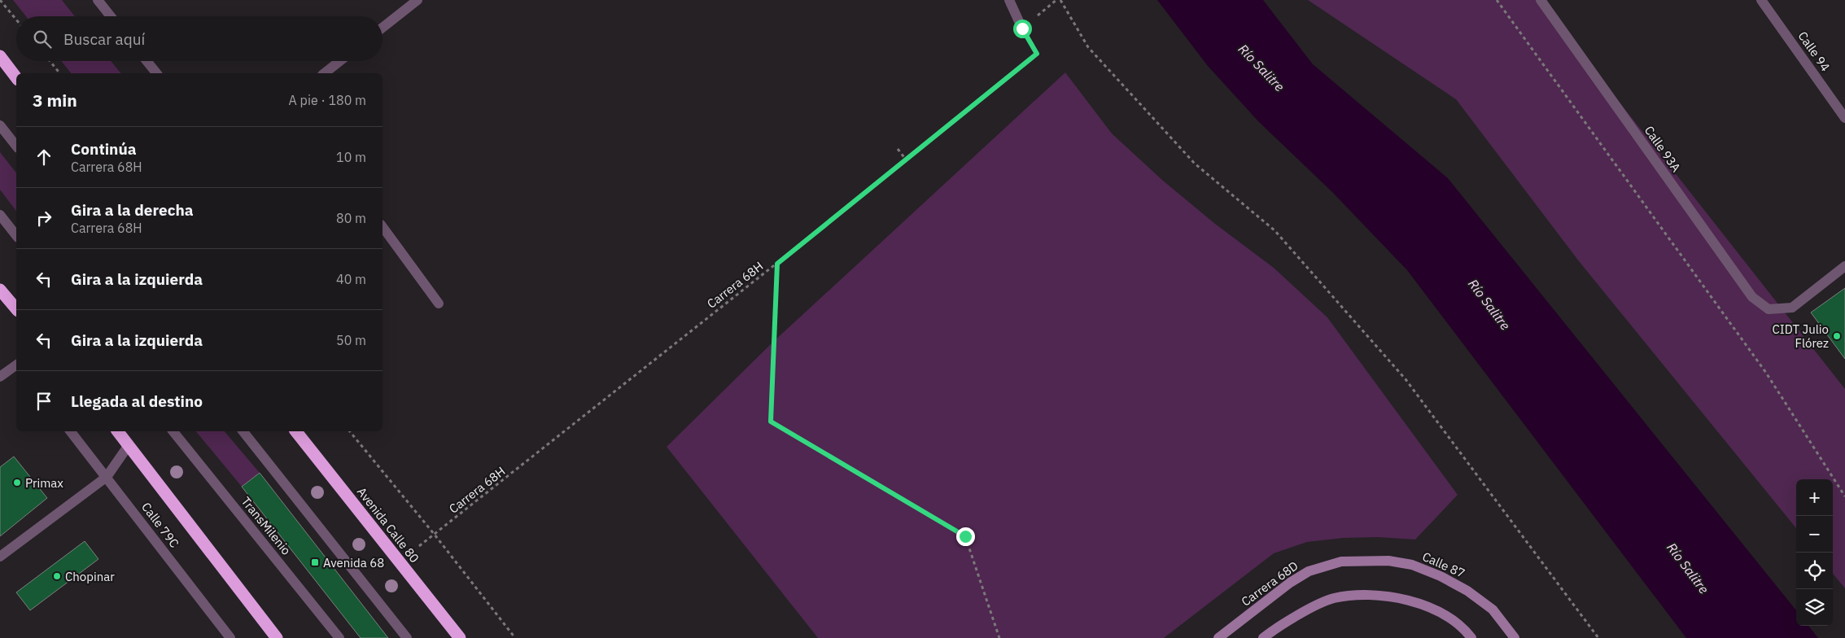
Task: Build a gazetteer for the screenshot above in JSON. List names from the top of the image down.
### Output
{
  "streets": {
    "highway": ["Avenida Calle 80"],
    "street": [
      "Calle 94",
      "Calle 93A",
      "Calle 79C",
      "TransMilenio",
      "Calle 87",
      "Carrera 68D"
    ],
    "path": ["Carrera 68H"]
  },
  "crossings": [
    ["Calle 87", "Carrera 68D"]
  ],
  "water": ["Río Salitre"],
  "places": {
    "other": ["CIDT Julio Flórez", "Primax", "Chopinar"],
    "transit": ["Avenida 68"]
  },
  "page": {
    "search": "Buscar aquí",
    "heading": ["3 min", "A pie · 180 m"],
    "list": [
      ["Continúa", "Carrera 68H", "10 m"],
      ["Gira a la derecha", "Carrera 68H", "80 m"],
      ["Gira a la izquierda", "40 m"],
      ["Gira a la izquierda", "50 m"],
      "Llegada al destino"
    ],
    "map_buttons": ["+", "−"]
  }
}
